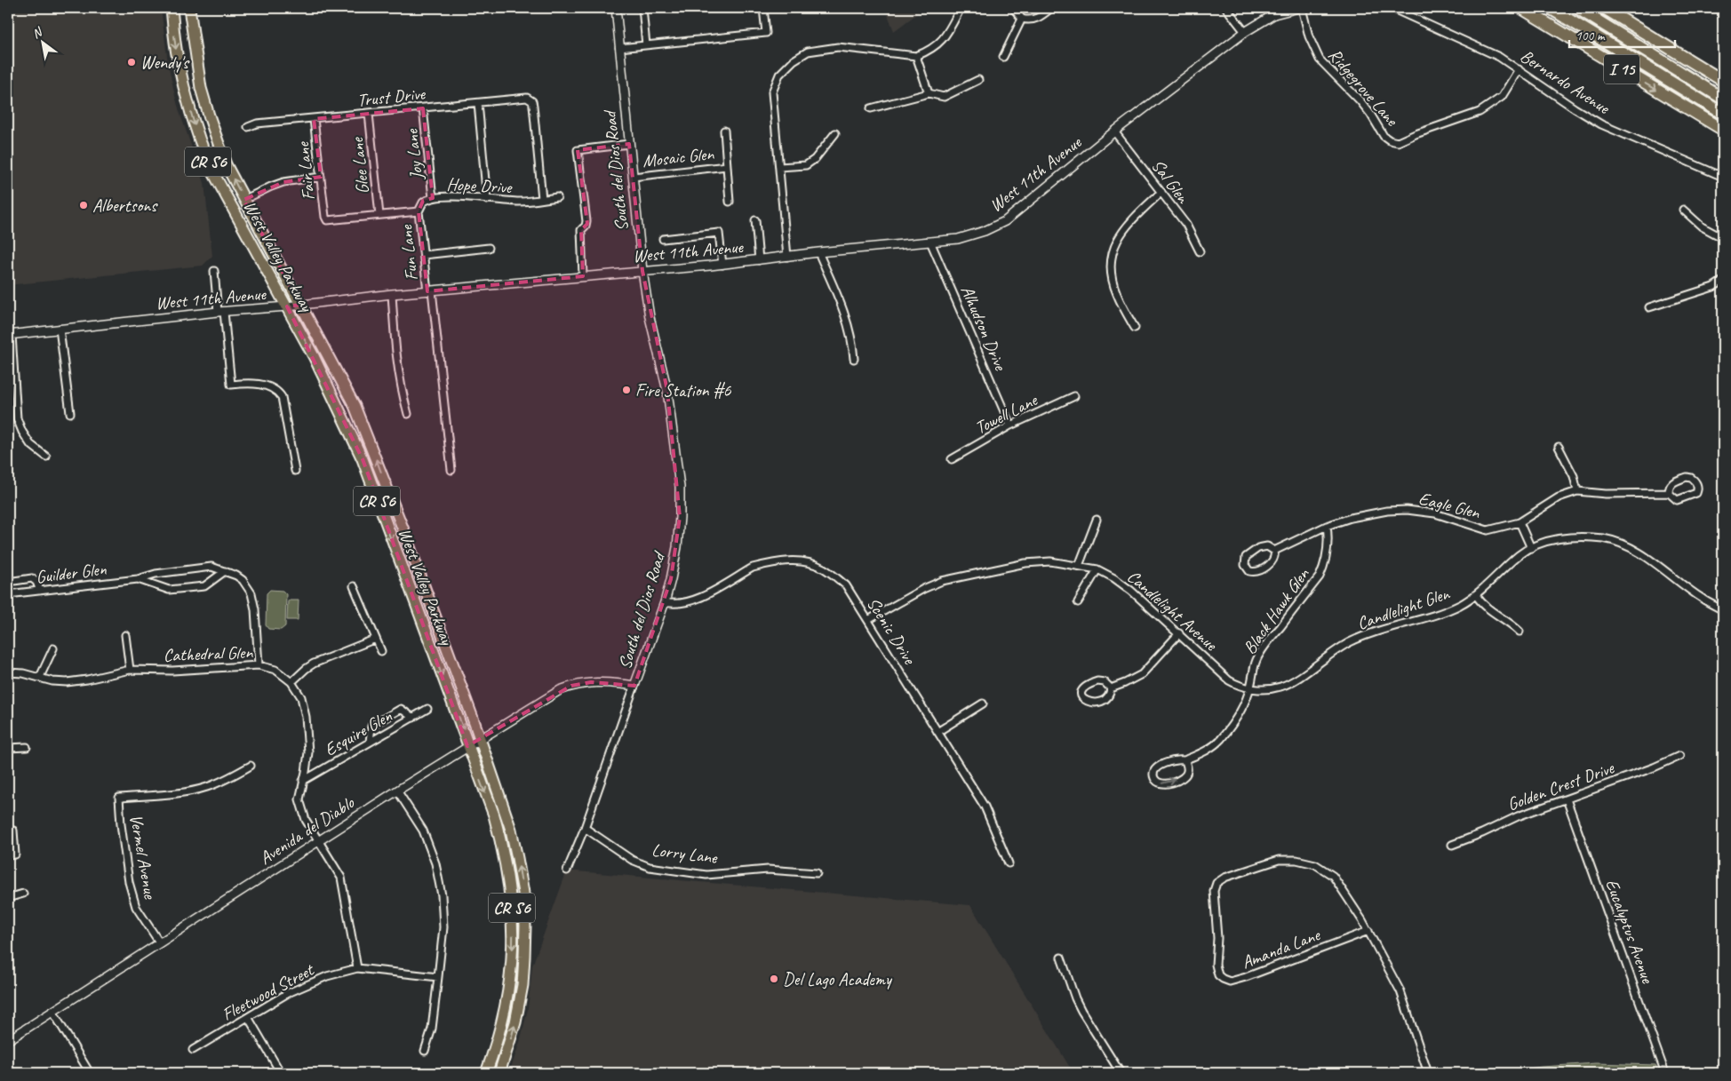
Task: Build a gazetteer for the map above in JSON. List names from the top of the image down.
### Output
{
  "streets": {
    "highway": ["I 15"],
    "main road": ["CR S6", "West Valley Parkway"],
    "street": [
      "Bernardo Avenue",
      "Ridgegrove Lane",
      "Trust Drive",
      "Joy Lane",
      "Mosaic Glen",
      "Glee Lane",
      "Fair Lane",
      "South del Dios Road",
      "West 11th Avenue",
      "Sal Glen",
      "Hope Drive",
      "Fun Lane",
      "Alhudson Drive",
      "Towell Lane",
      "Eagle Glen",
      "Guilder Glen",
      "Candlelight Glen",
      "Candlelight Avenue",
      "Black Hawk Glen",
      "Scenic Drive",
      "Cathedral Glen",
      "Esquire Glen",
      "Golden Crest Drive",
      "Avenida del Diablo",
      "Lorry Lane",
      "Vermel Avenue",
      "Eucalyptus Avenue",
      "Amanda Lane",
      "Fleetwood Street"
    ]
  },
  "crossings": [
    ["Bernardo Avenue", "Ridgegrove Lane"],
    ["Trust Drive", "Joy Lane"],
    ["Trust Drive", "Glee Lane"],
    ["Trust Drive", "Fair Lane"],
    ["Trust Drive", "Hope Drive"],
    ["Joy Lane", "Hope Drive"],
    ["Mosaic Glen", "South del Dios Road"],
    ["Glee Lane", "Fair Lane"],
    ["South del Dios Road", "West 11th Avenue"],
    ["South del Dios Road", "Scenic Drive"],
    ["South del Dios Road", "Avenida del Diablo"],
    ["South del Dios Road", "Lorry Lane"],
    ["West 11th Avenue", "Sal Glen"],
    ["West 11th Avenue", "Fun Lane"],
    ["West 11th Avenue", "West Valley Parkway"],
    ["West 11th Avenue", "Alhudson Drive"],
    ["Hope Drive", "Fun Lane"],
    ["West Valley Parkway", "Avenida del Diablo"],
    ["Alhudson Drive", "Towell Lane"],
    ["Eagle Glen", "Black Hawk Glen"],
    ["Guilder Glen", "Cathedral Glen"],
    ["Candlelight Glen", "Candlelight Avenue"],
    ["Candlelight Glen", "Black Hawk Glen"],
    ["Candlelight Avenue", "Black Hawk Glen"],
    ["Candlelight Avenue", "Scenic Drive"],
    ["Cathedral Glen", "Esquire Glen"],
    ["Cathedral Glen", "Avenida del Diablo"],
    ["Cathedral Glen", "Fleetwood Street"],
    ["Golden Crest Drive", "Eucalyptus Avenue"],
    ["Avenida del Diablo", "Vermel Avenue"]
  ],
  "places": [
    "Wendy's",
    "Albertsons",
    "Fire Station #6",
    "Del Lago Academy"
  ],
  "scale_bar": "100 m",
  "north": "top left"
}
